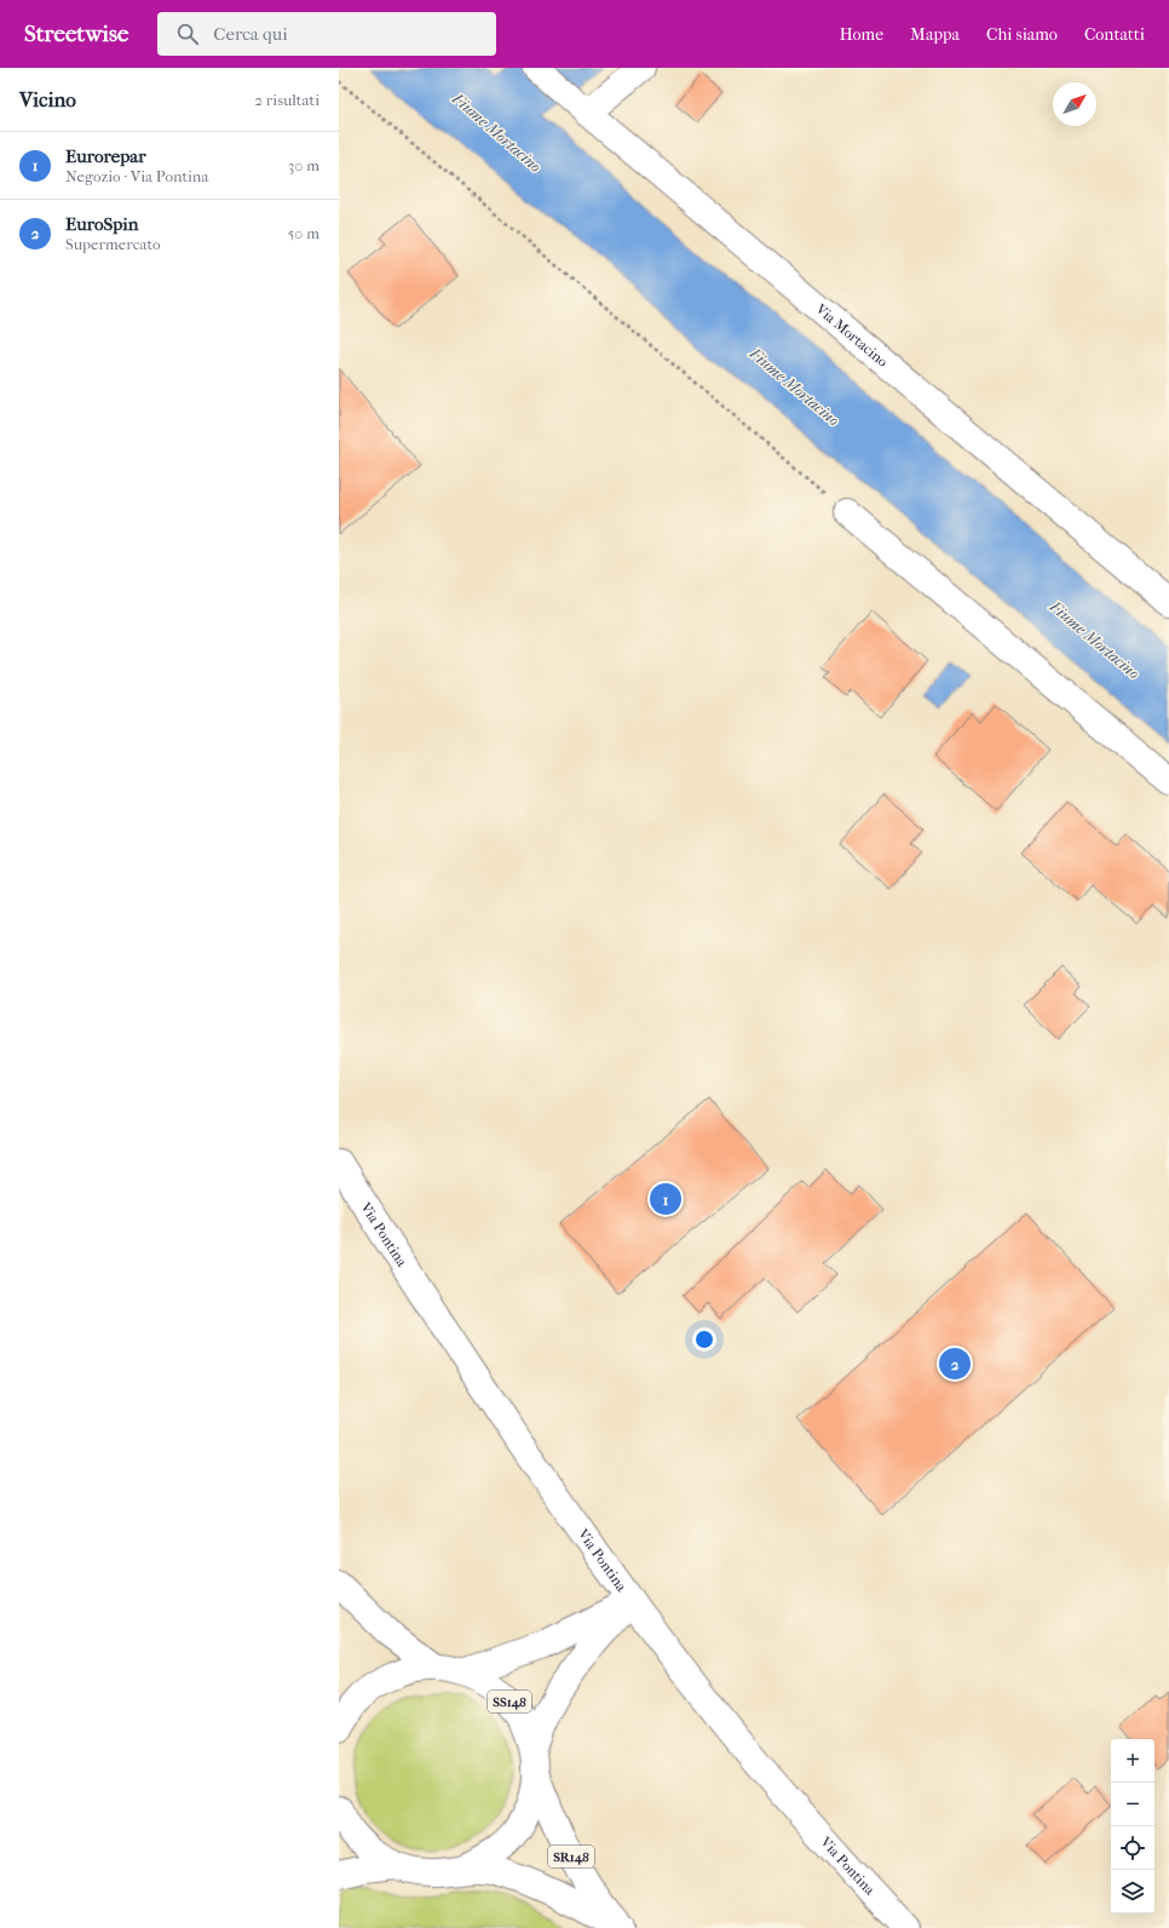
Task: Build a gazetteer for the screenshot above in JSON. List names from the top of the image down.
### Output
{
  "streets": {
    "street": [
      "Via Mortacino",
      "Via Pontina",
      "SS148",
      "SR148"
    ]
  },
  "crossings": [
    ["SS148", "SR148"]
  ],
  "water": ["Fiume Mortacino"],
  "north": "top right",
  "page": {
    "header": "Streetwise",
    "search": "Cerca qui",
    "nav": [
      "Home",
      "Mappa",
      "Chi siamo",
      "Contatti"
    ],
    "heading": ["Vicino", "2 risultati"],
    "list": [
      {
        "mark": "1",
        "name": "Eurorepar",
        "note": "Negozio · Via Pontina",
        "value": "30 m"
      },
      {
        "mark": "2",
        "name": "EuroSpin",
        "note": "Supermercato",
        "value": "50 m"
      }
    ],
    "pins": ["1", "2"],
    "map_buttons": ["+", "−"]
  }
}
